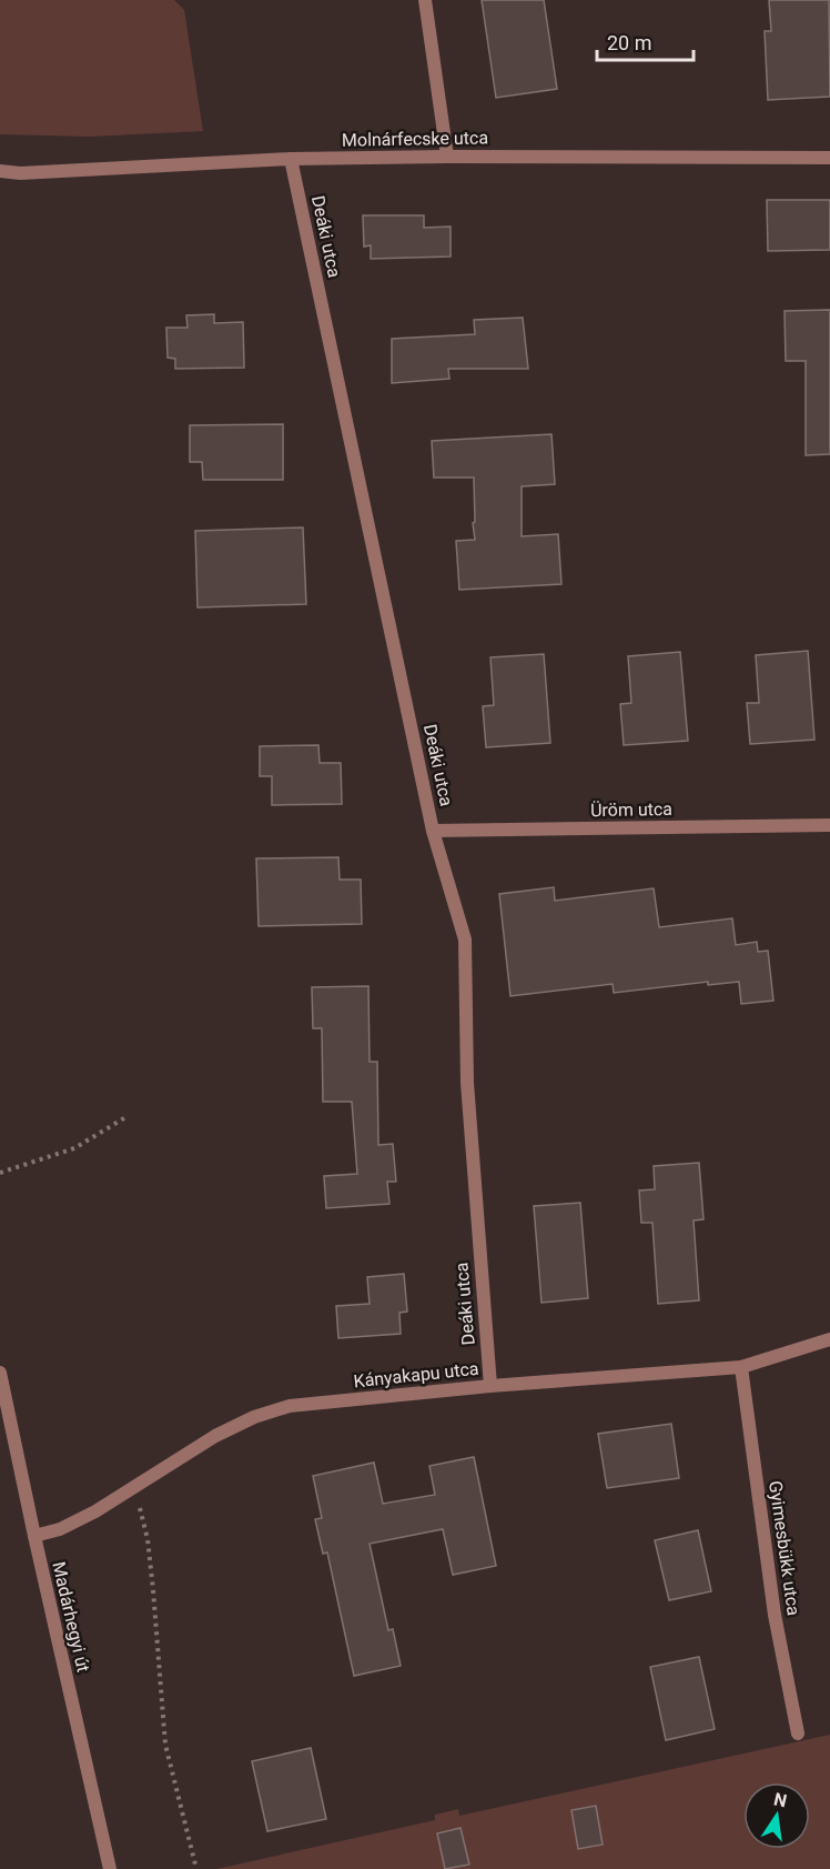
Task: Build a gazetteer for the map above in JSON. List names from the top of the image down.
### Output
{
  "streets": {
    "street": [
      "Molnárfecske utca",
      "Deáki utca",
      "Üröm utca",
      "Kányakapu utca",
      "Gyimesbükk utca",
      "Madárhegyi út"
    ]
  },
  "crossings": [
    ["Molnárfecske utca", "Deáki utca"],
    ["Deáki utca", "Üröm utca"],
    ["Deáki utca", "Kányakapu utca"],
    ["Kányakapu utca", "Gyimesbükk utca"],
    ["Kányakapu utca", "Madárhegyi út"]
  ],
  "scale_bar": "20 m",
  "north": "top"
}
